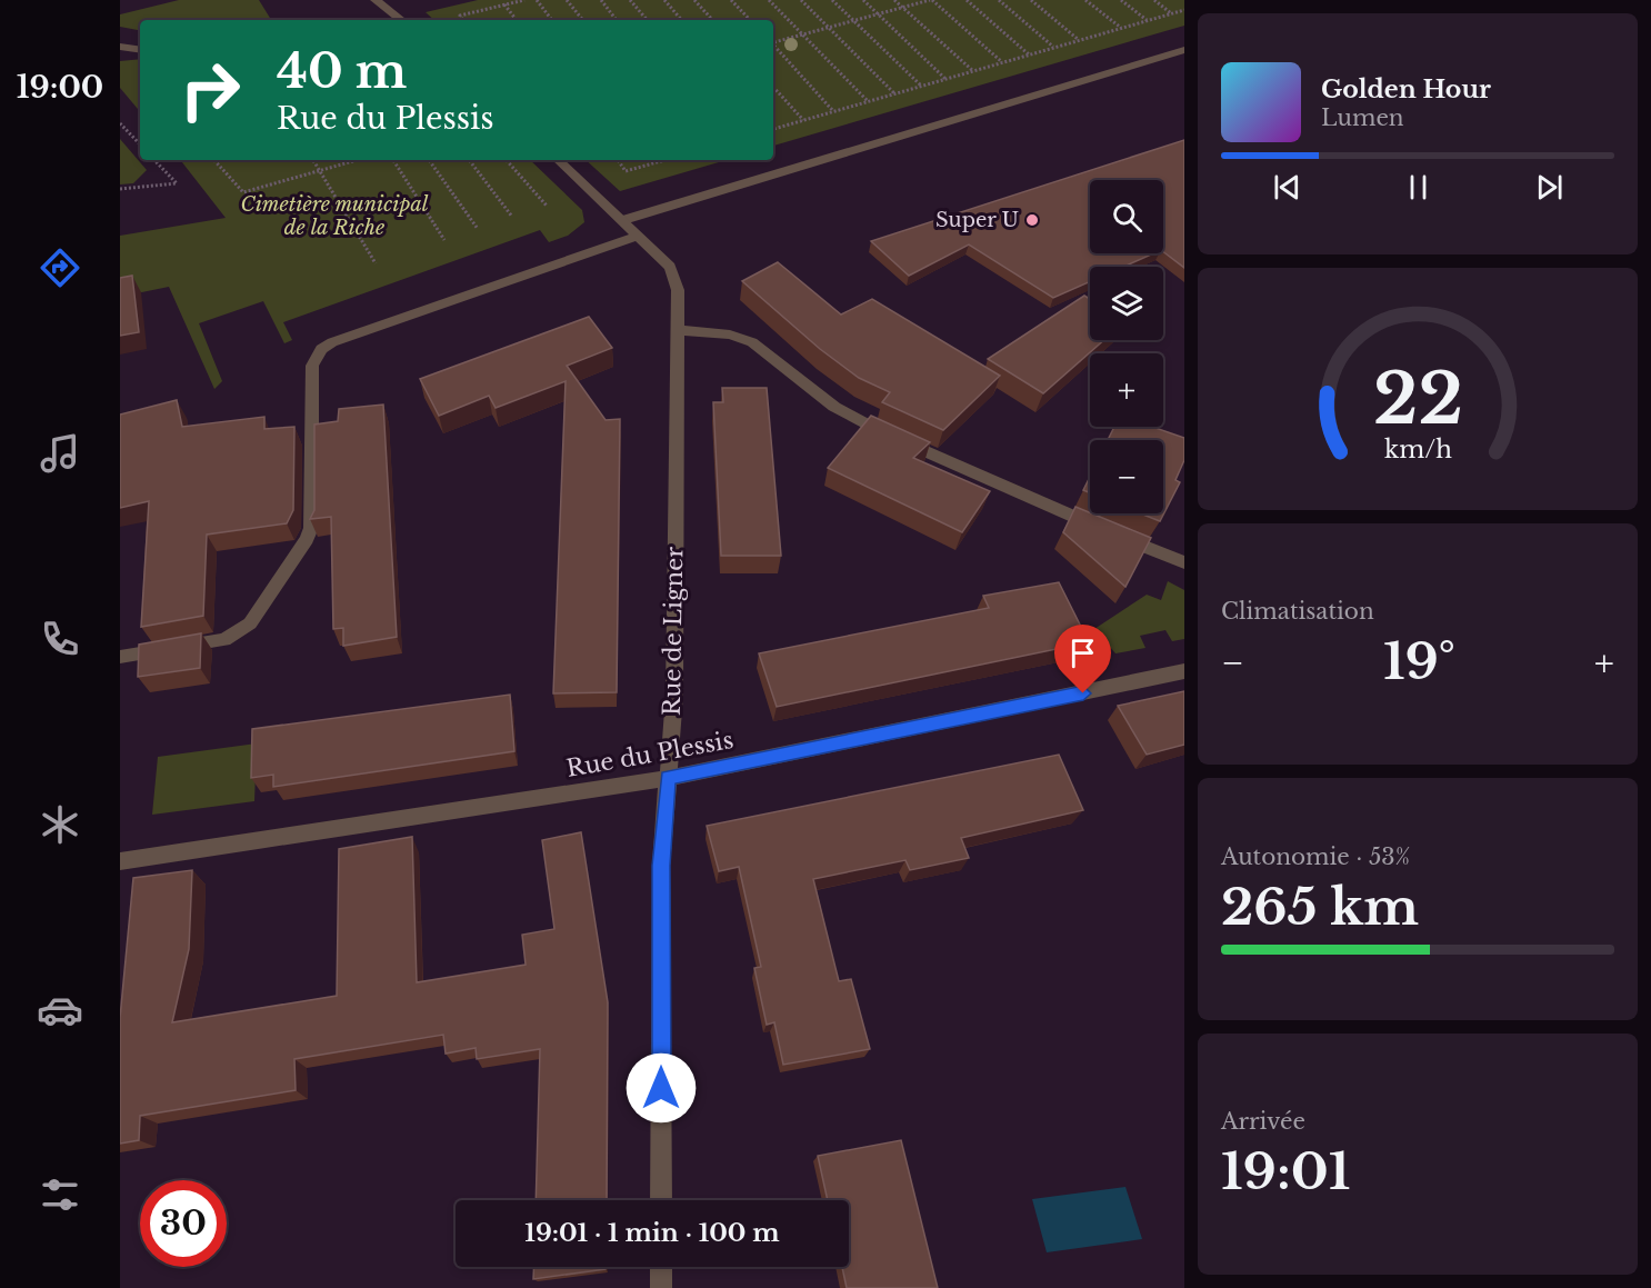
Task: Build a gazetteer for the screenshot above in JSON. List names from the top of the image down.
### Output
{
  "streets": {
    "street": ["Rue de Ligner", "Rue du Plessis"]
  },
  "crossings": [
    ["Rue de Ligner", "Rue du Plessis"]
  ],
  "parks": ["Cimetière municipal de la Riche"],
  "places": ["Super U"],
  "page": {
    "tabs": "19:00",
    "turn": ["40 m", "Rue du Plessis"],
    "song": ["Golden Hour", "Lumen"],
    "map_buttons": ["+", "−"],
    "tile": [
      "Climatisation",
      ["Autonomie · 53%", "265 km"],
      ["Arrivée", "19:01"]
    ],
    "heat": ["−", "19°", "+"],
    "limit": "30",
    "trip": "19:01 · 1 min · 100 m",
    "gauge": ["22", "km/h"]
  }
}
